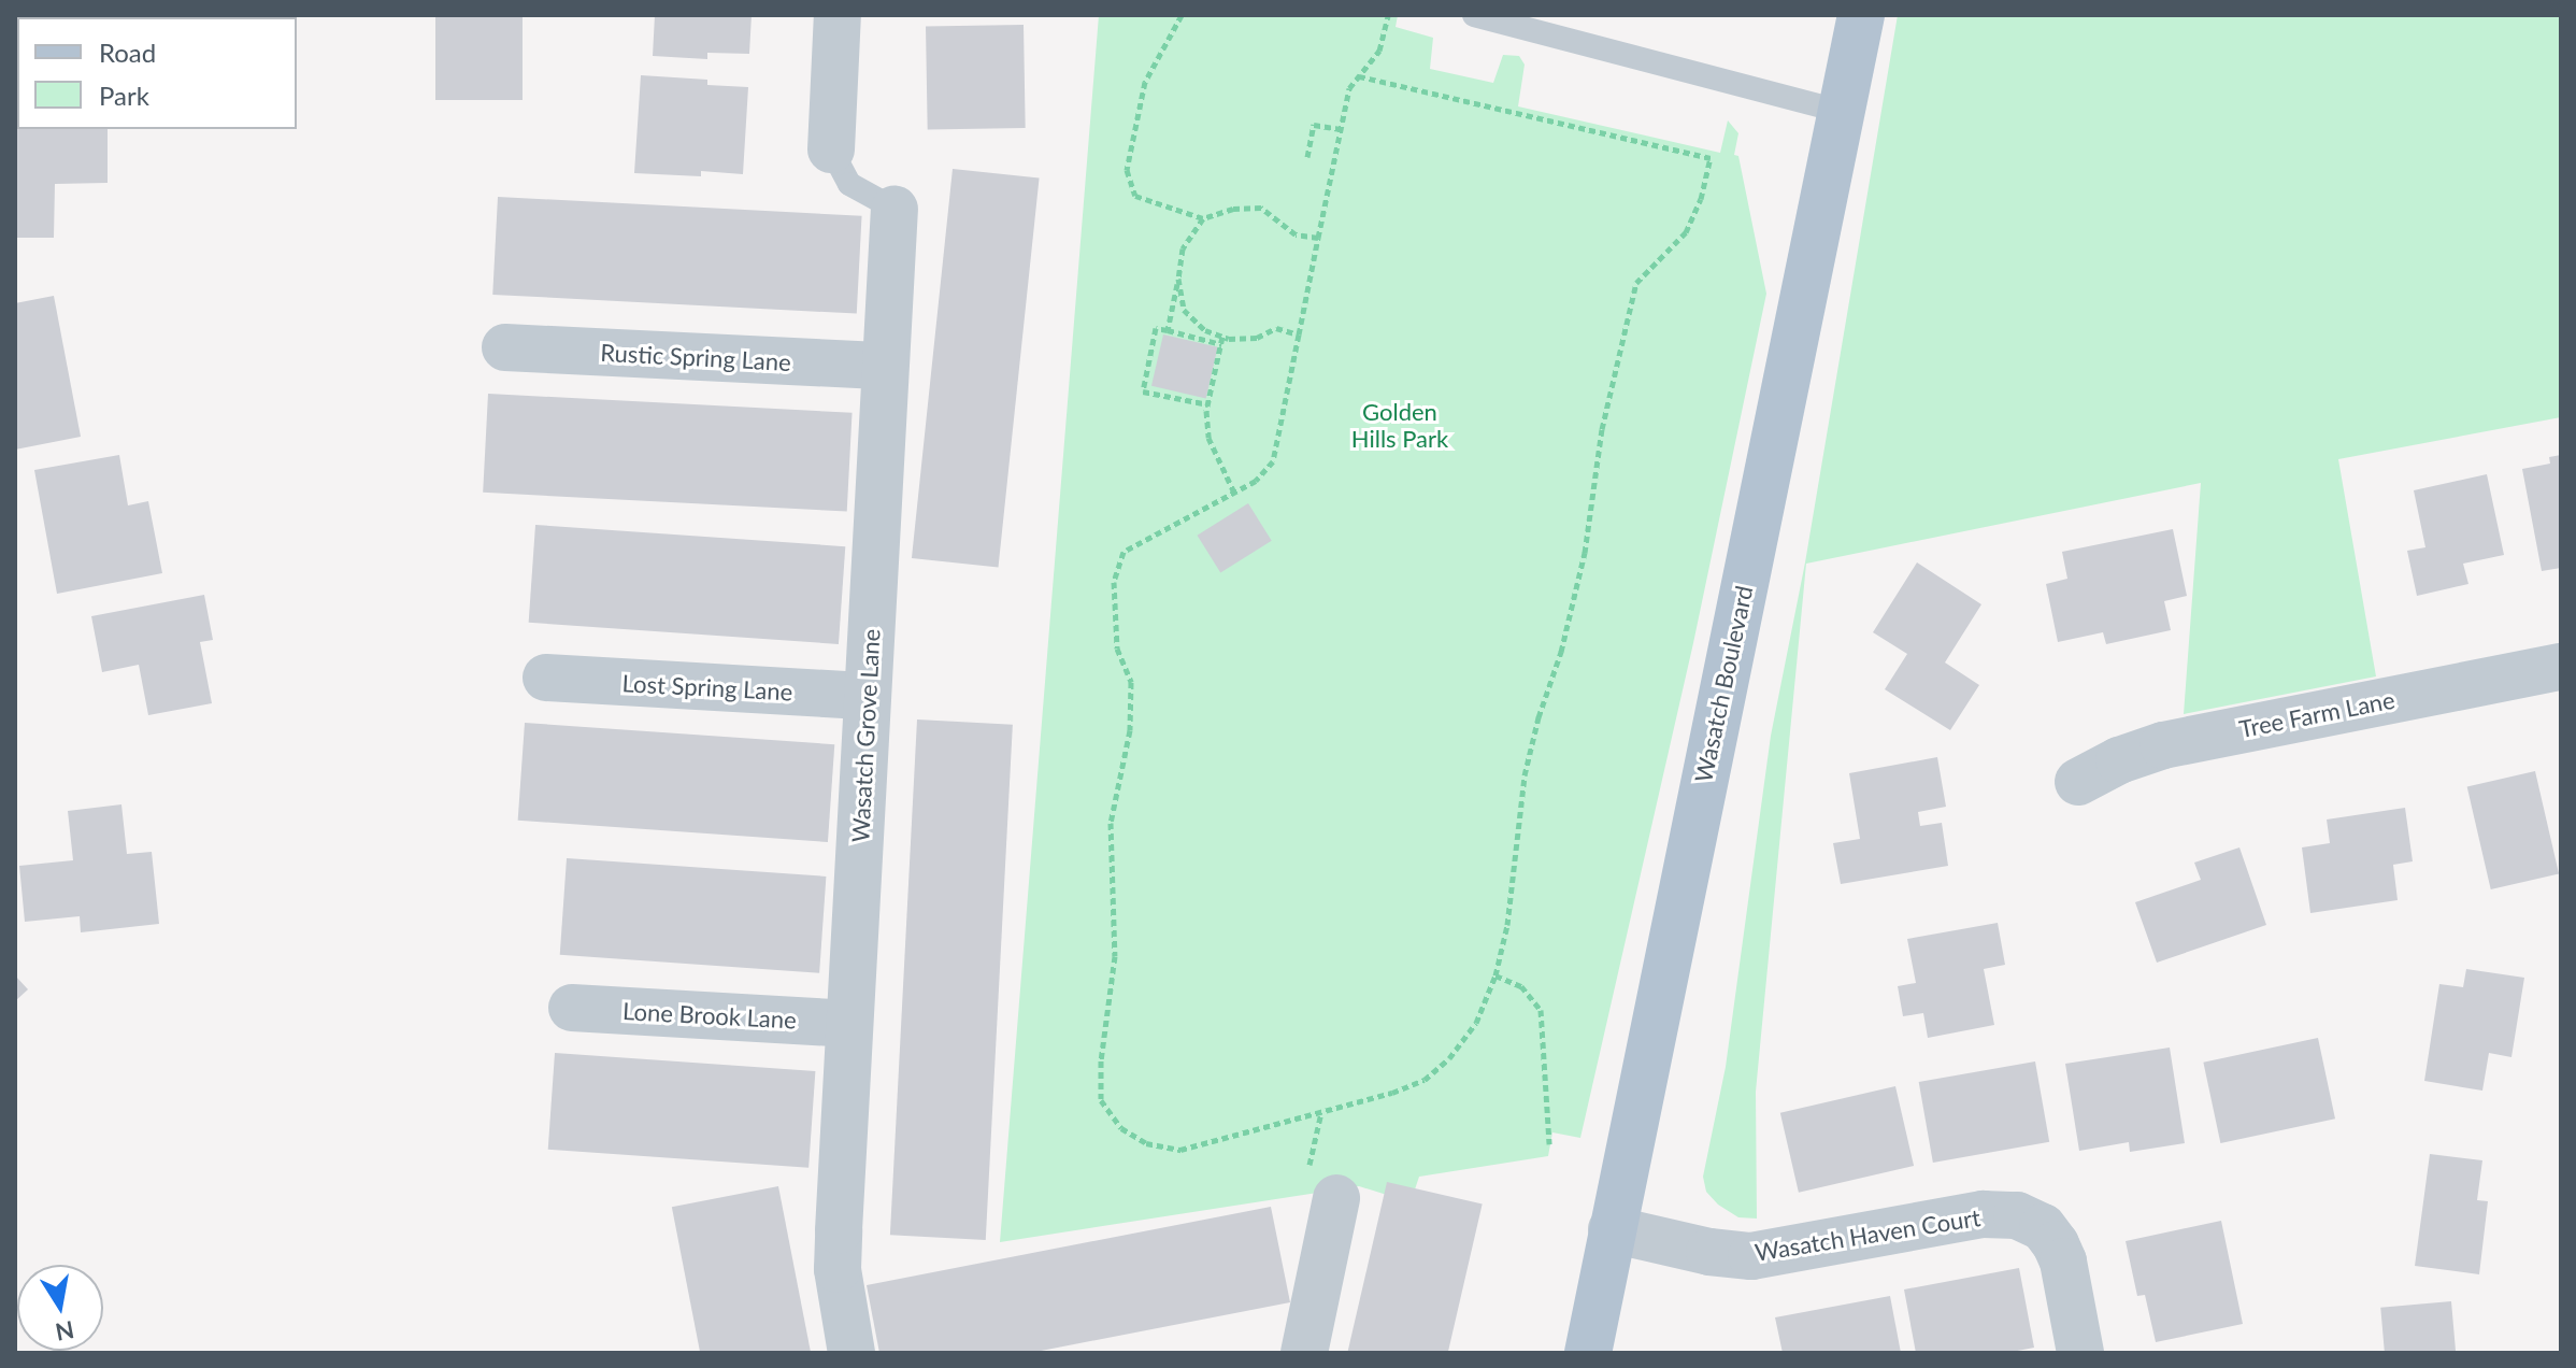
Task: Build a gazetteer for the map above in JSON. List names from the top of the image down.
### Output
{
  "streets": {
    "main road": ["Wasatch Boulevard"],
    "street": [
      "Rustic Spring Lane",
      "Lost Spring Lane",
      "Tree Farm Lane",
      "Wasatch Grove Lane",
      "Lone Brook Lane",
      "Wasatch Haven Court"
    ]
  },
  "crossings": [
    ["Rustic Spring Lane", "Wasatch Grove Lane"],
    ["Wasatch Boulevard", "Wasatch Haven Court"],
    ["Lost Spring Lane", "Wasatch Grove Lane"],
    ["Wasatch Grove Lane", "Lone Brook Lane"]
  ],
  "parks": ["Golden Hills Park"],
  "legend": ["Road", "Park"],
  "north": "bottom"
}
